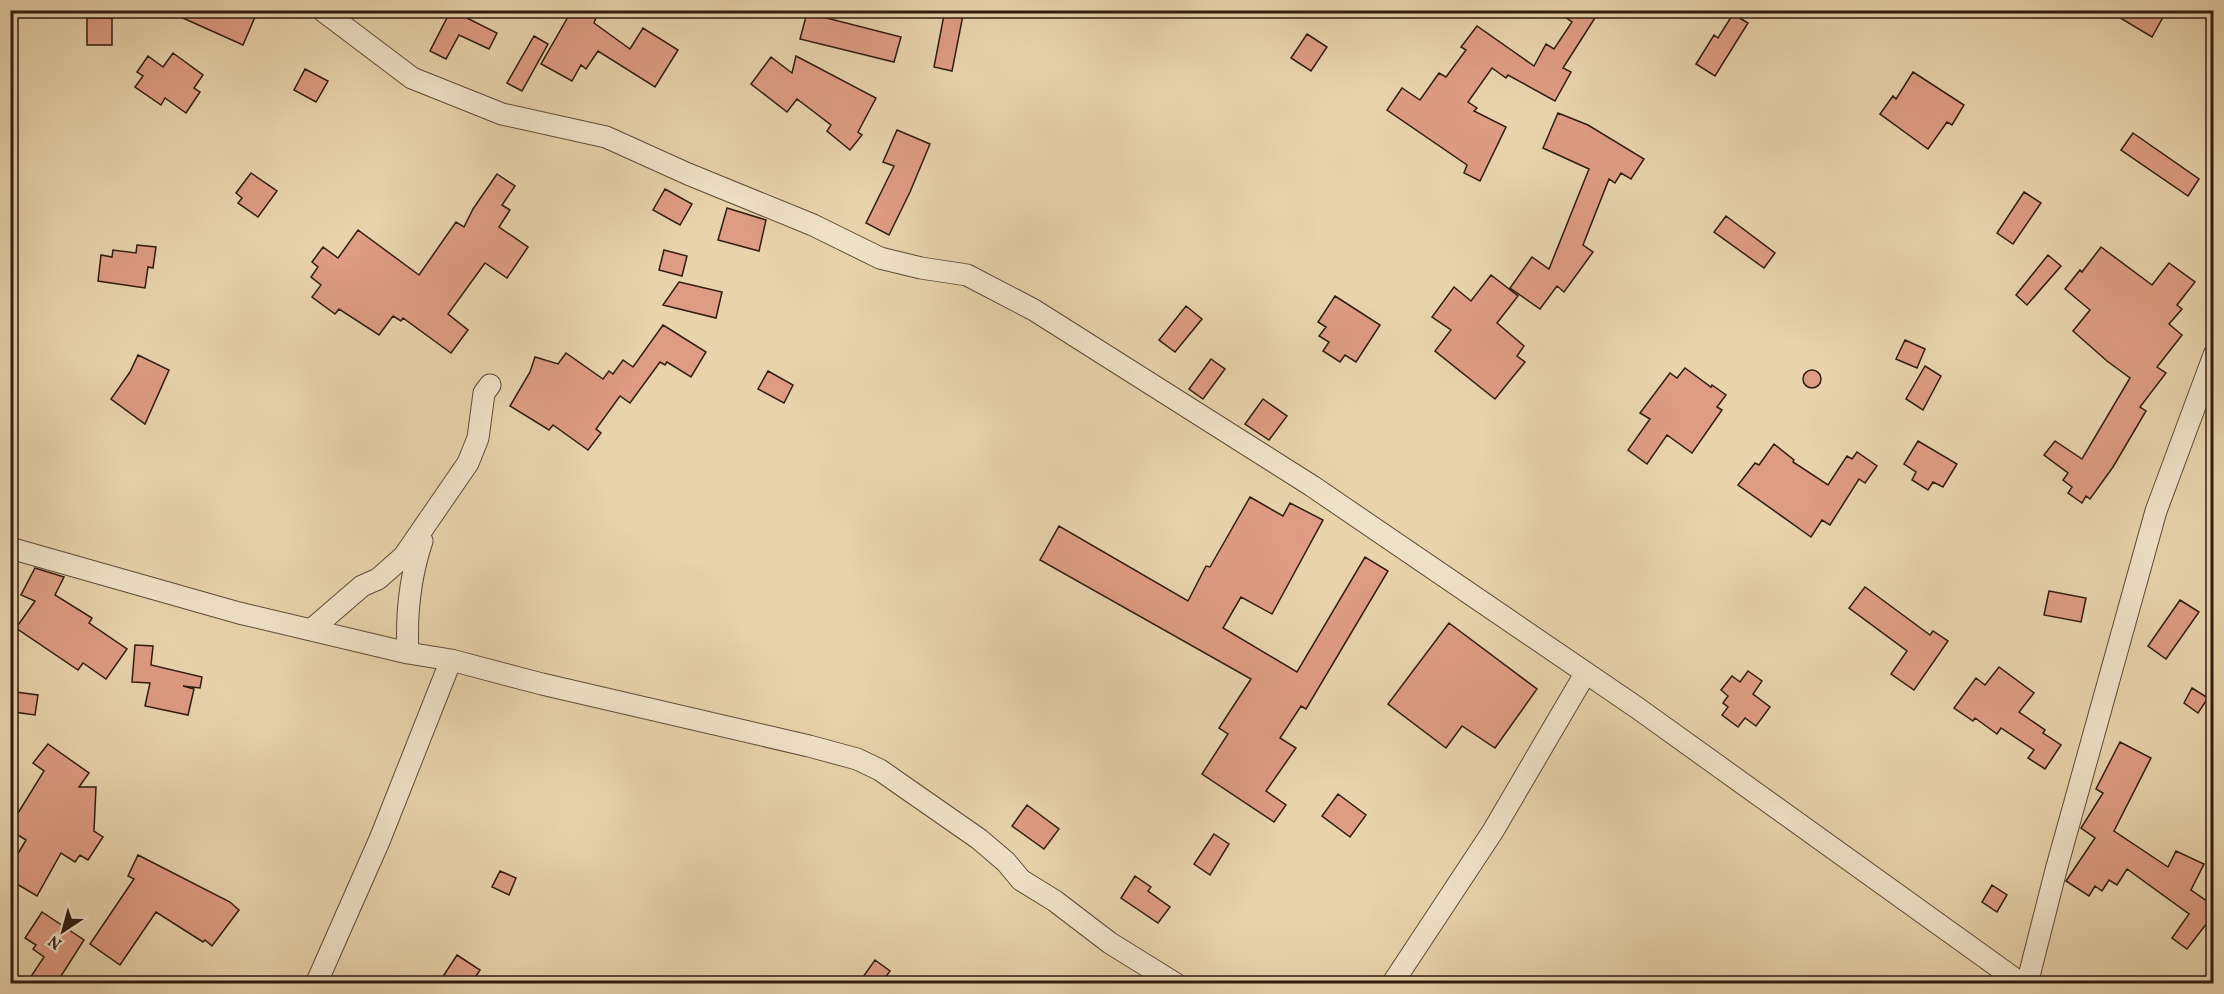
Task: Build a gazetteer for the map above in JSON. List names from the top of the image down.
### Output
{
  "north": "bottom left"
}
